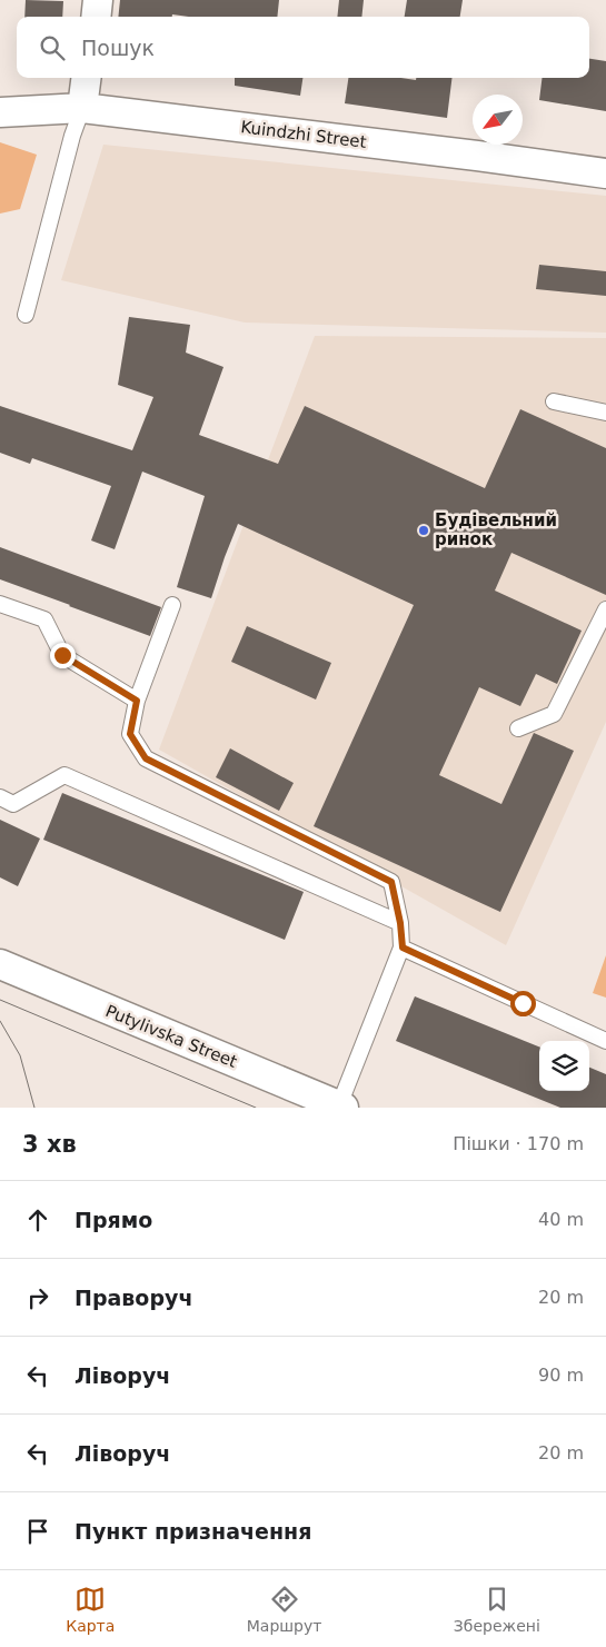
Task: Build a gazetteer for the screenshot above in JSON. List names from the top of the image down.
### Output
{
  "streets": {
    "street": ["Kuindzhi Street", "Putylivska Street"]
  },
  "places": ["Будівельний ринок"],
  "north": "bottom left",
  "page": {
    "search": "Пошук",
    "heading": ["3 хв", "Пішки · 170 m"],
    "list": [
      ["Прямо", "40 m"],
      ["Праворуч", "20 m"],
      ["Ліворуч", "90 m"],
      ["Ліворуч", "20 m"],
      "Пункт призначення"
    ],
    "nav": ["Карта", "Маршрут", "Збережені"]
  }
}
